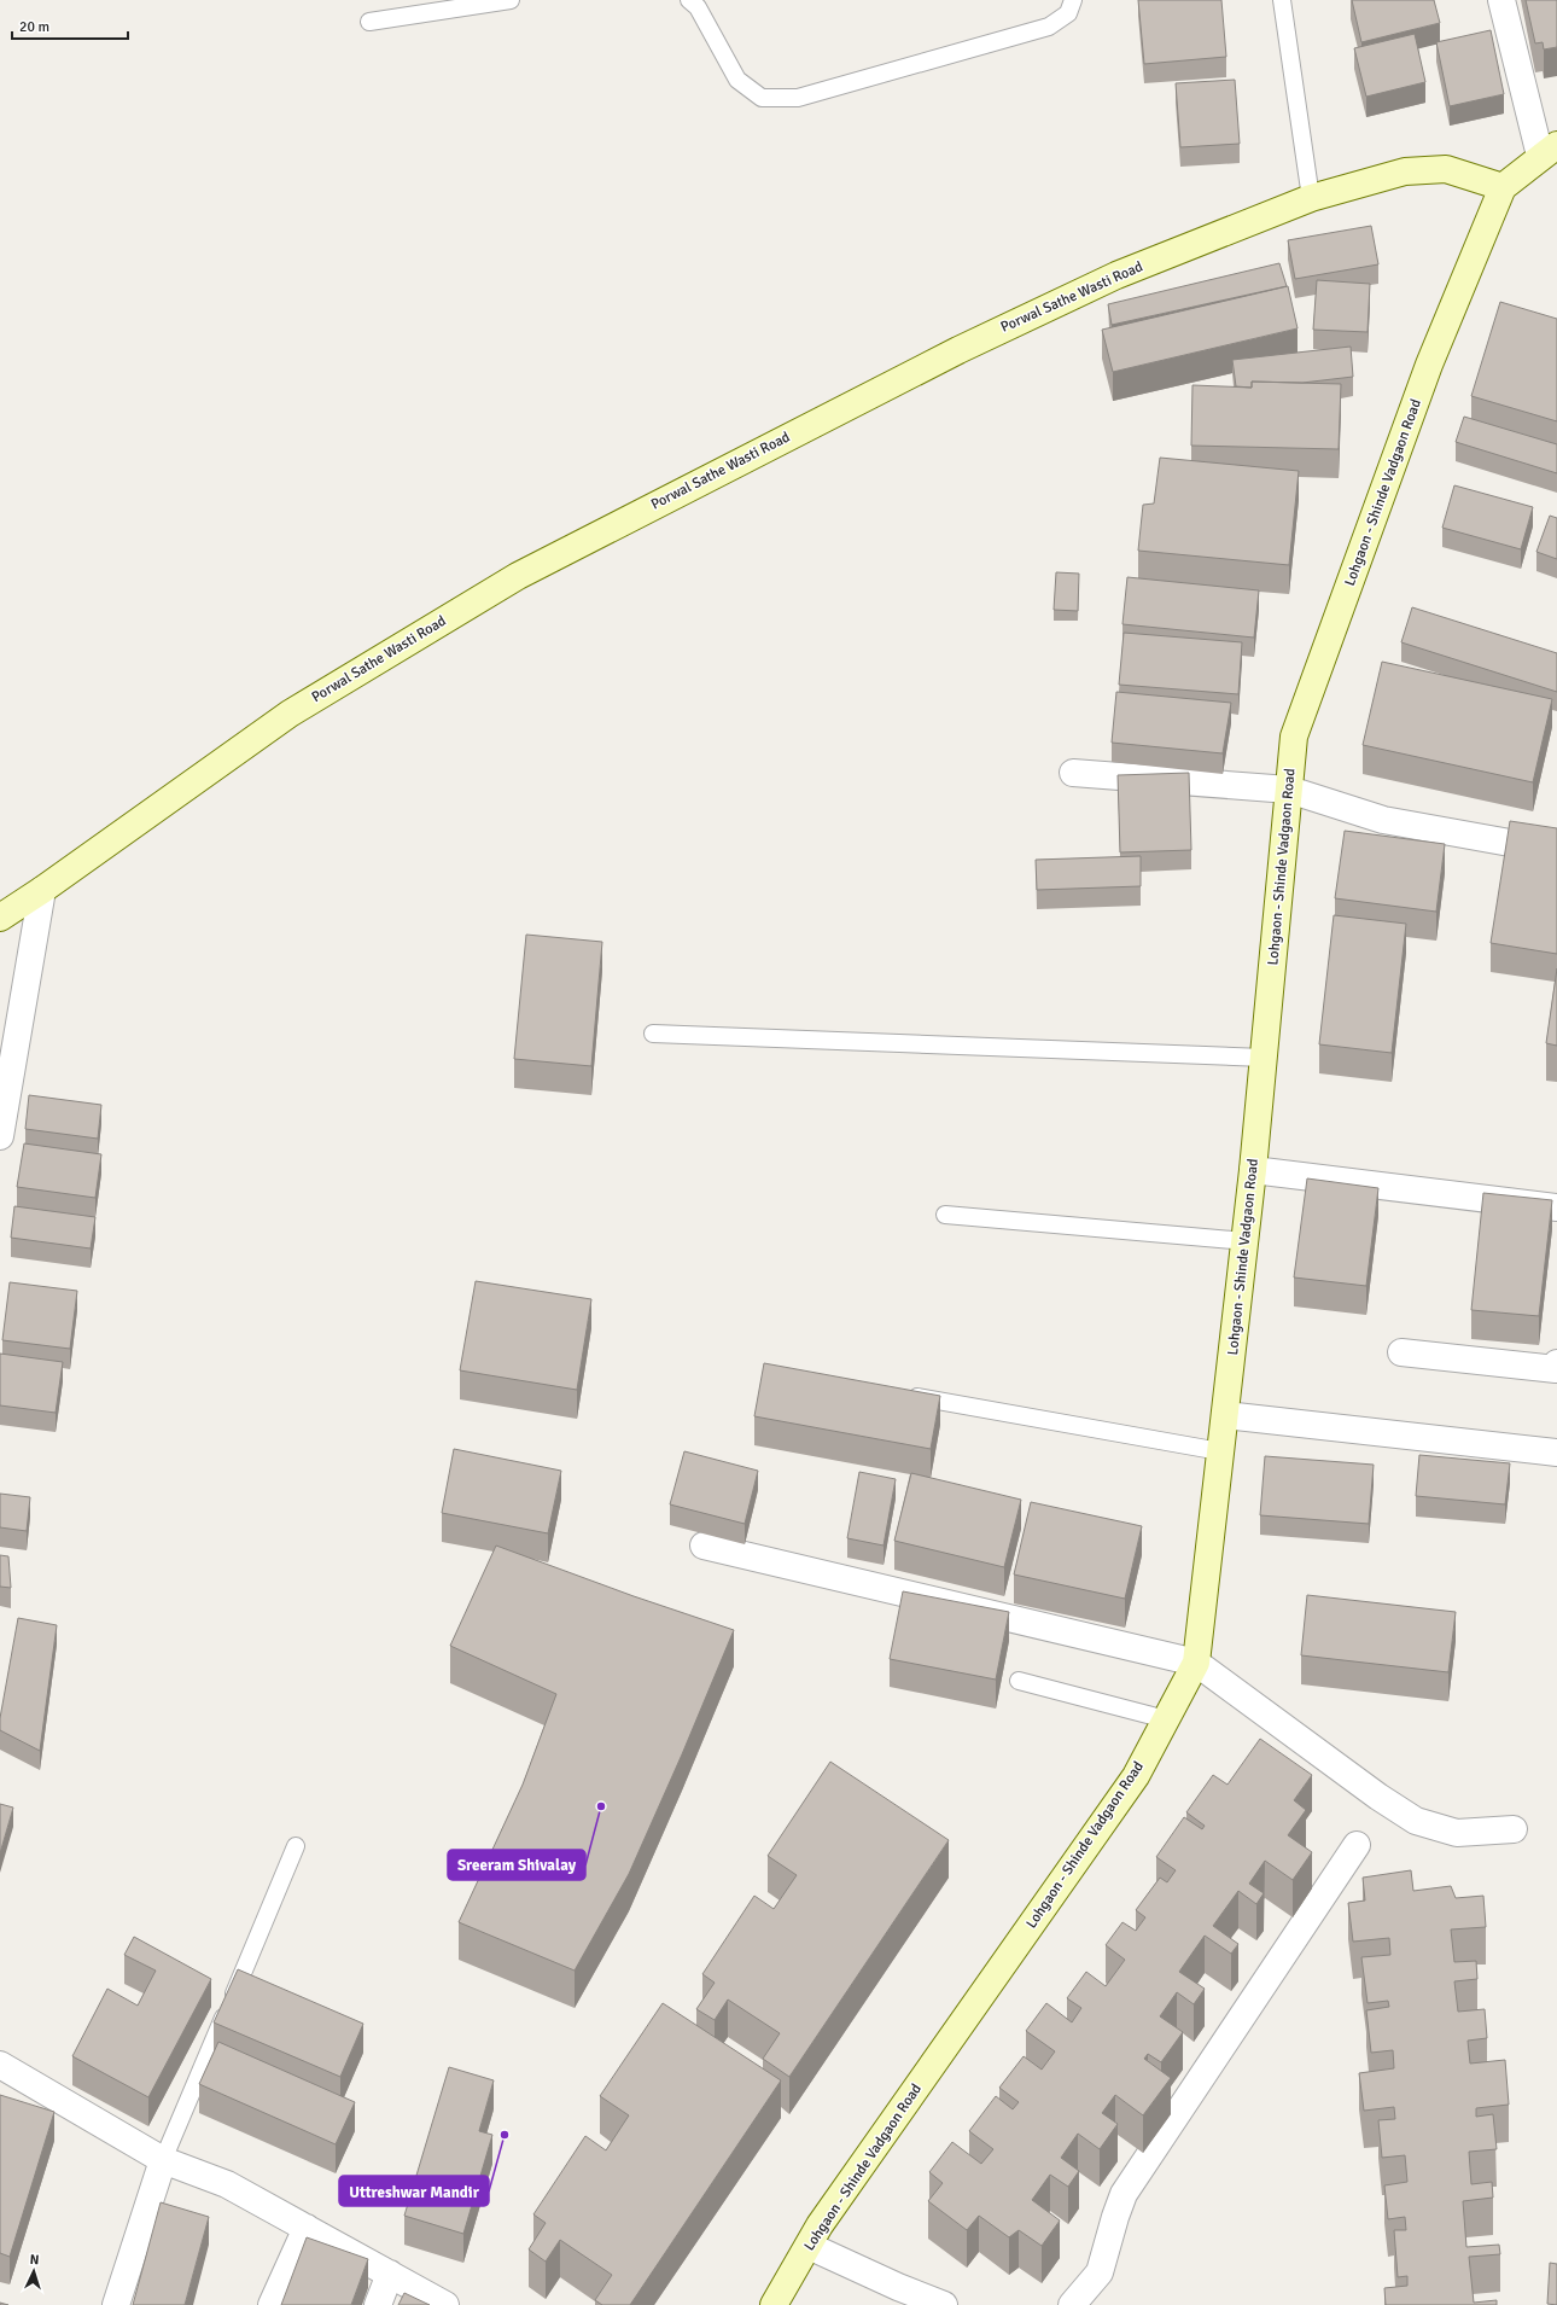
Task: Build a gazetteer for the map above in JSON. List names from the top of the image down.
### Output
{
  "streets": {
    "street": ["Porwal Sathe Wasti Road", "Lohgaon - Shinde Vadgaon Road"]
  },
  "crossings": [
    ["Porwal Sathe Wasti Road", "Lohgaon - Shinde Vadgaon Road"]
  ],
  "places": ["Sreeram Shivalay", "Uttreshwar Mandir"],
  "scale_bar": "20 m",
  "north": "top"
}
